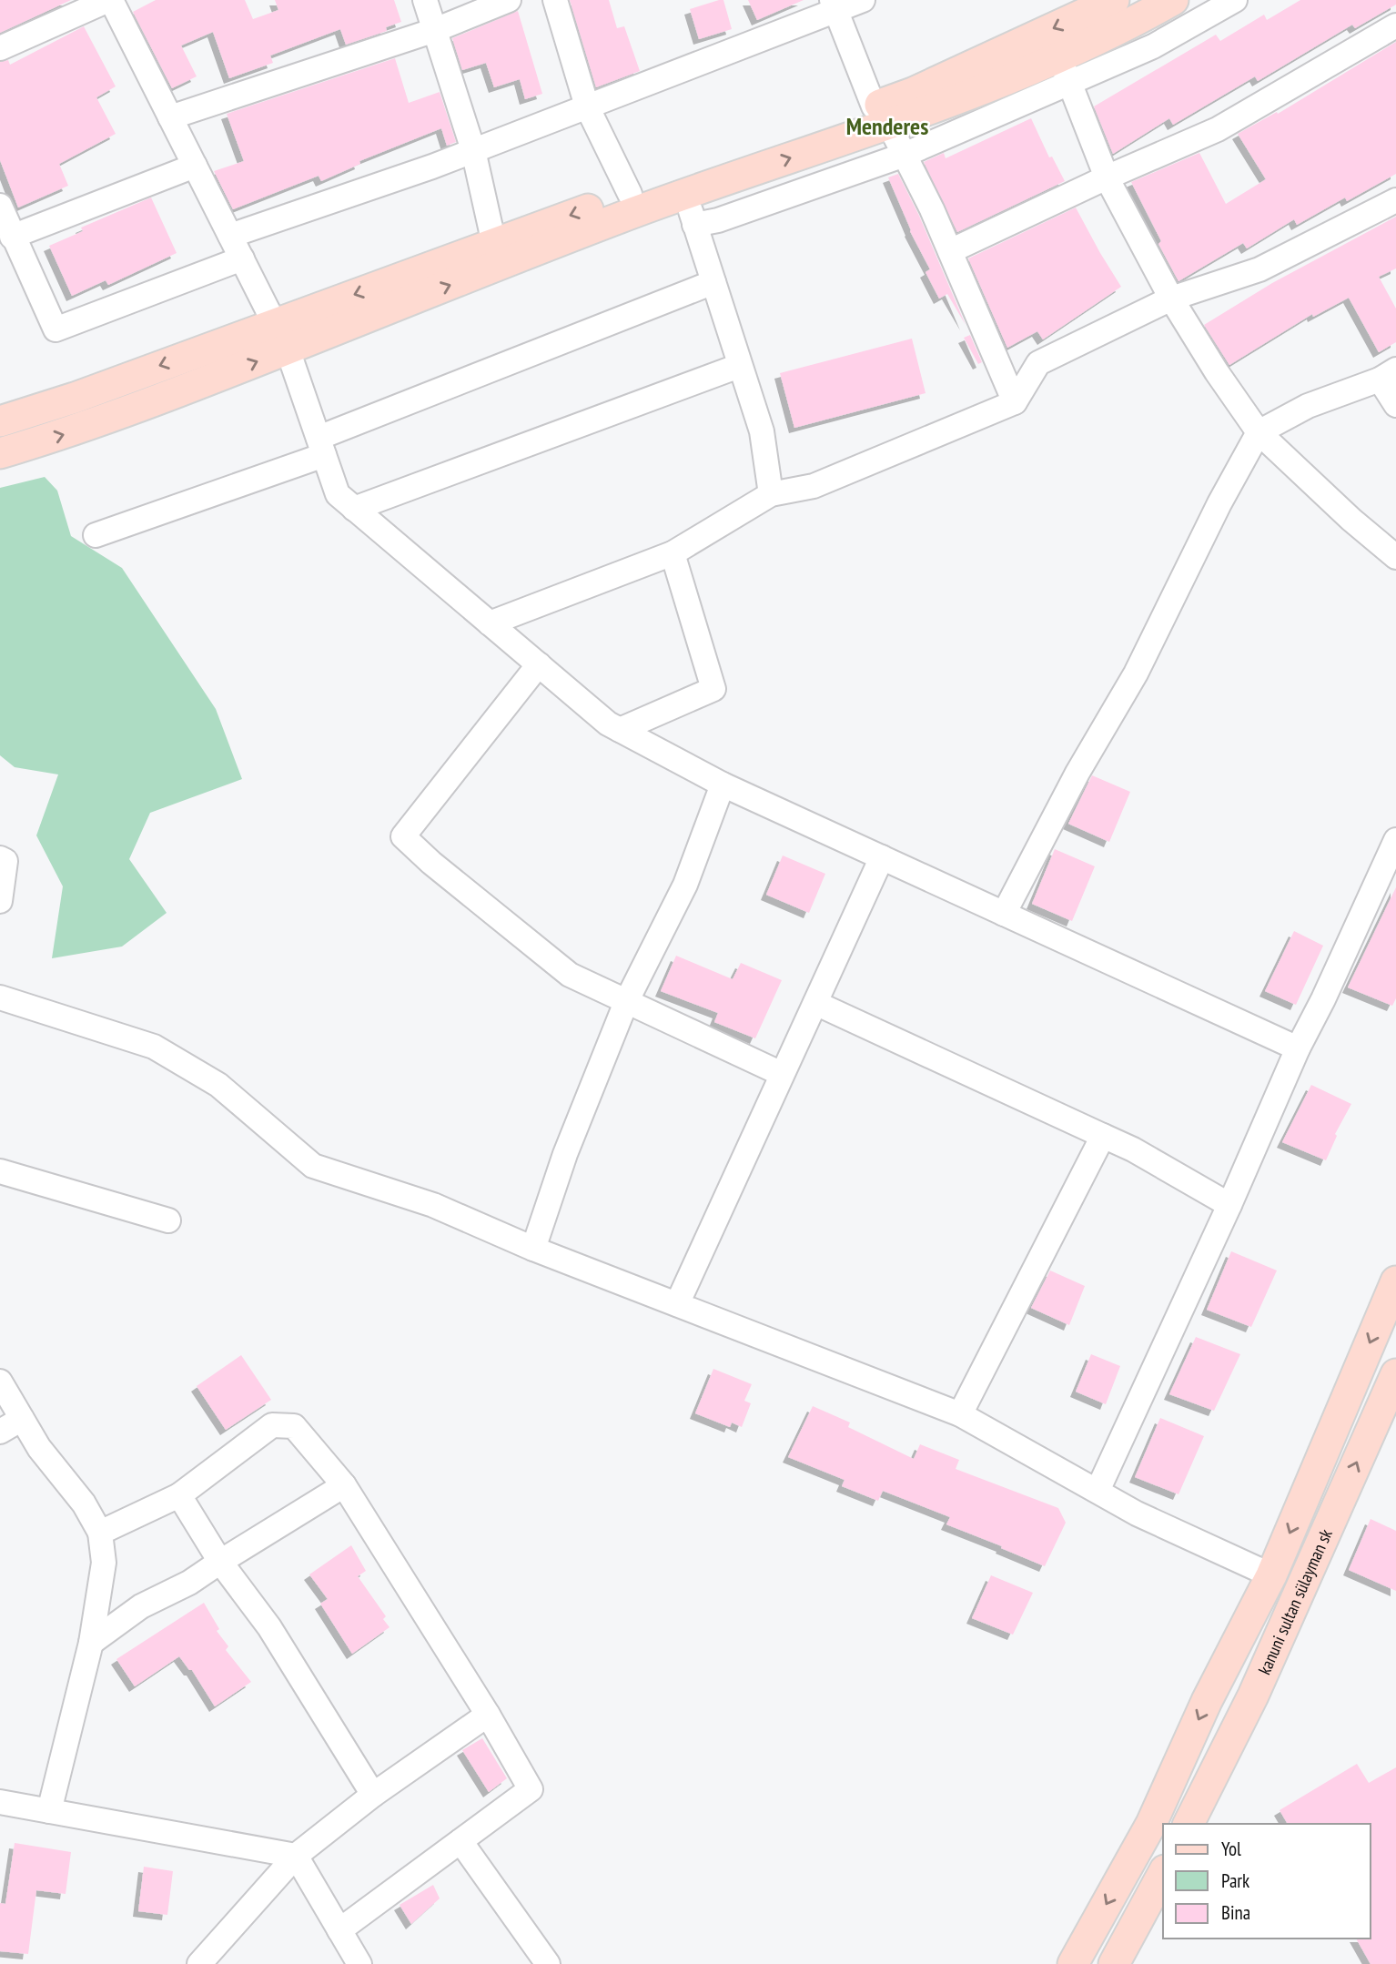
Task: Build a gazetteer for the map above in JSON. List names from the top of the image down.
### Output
{
  "streets": {
    "main road": ["kanuni sultan sülayman sk"]
  },
  "districts": ["Menderes"],
  "legend": ["Yol", "Park", "Bina"]
}
